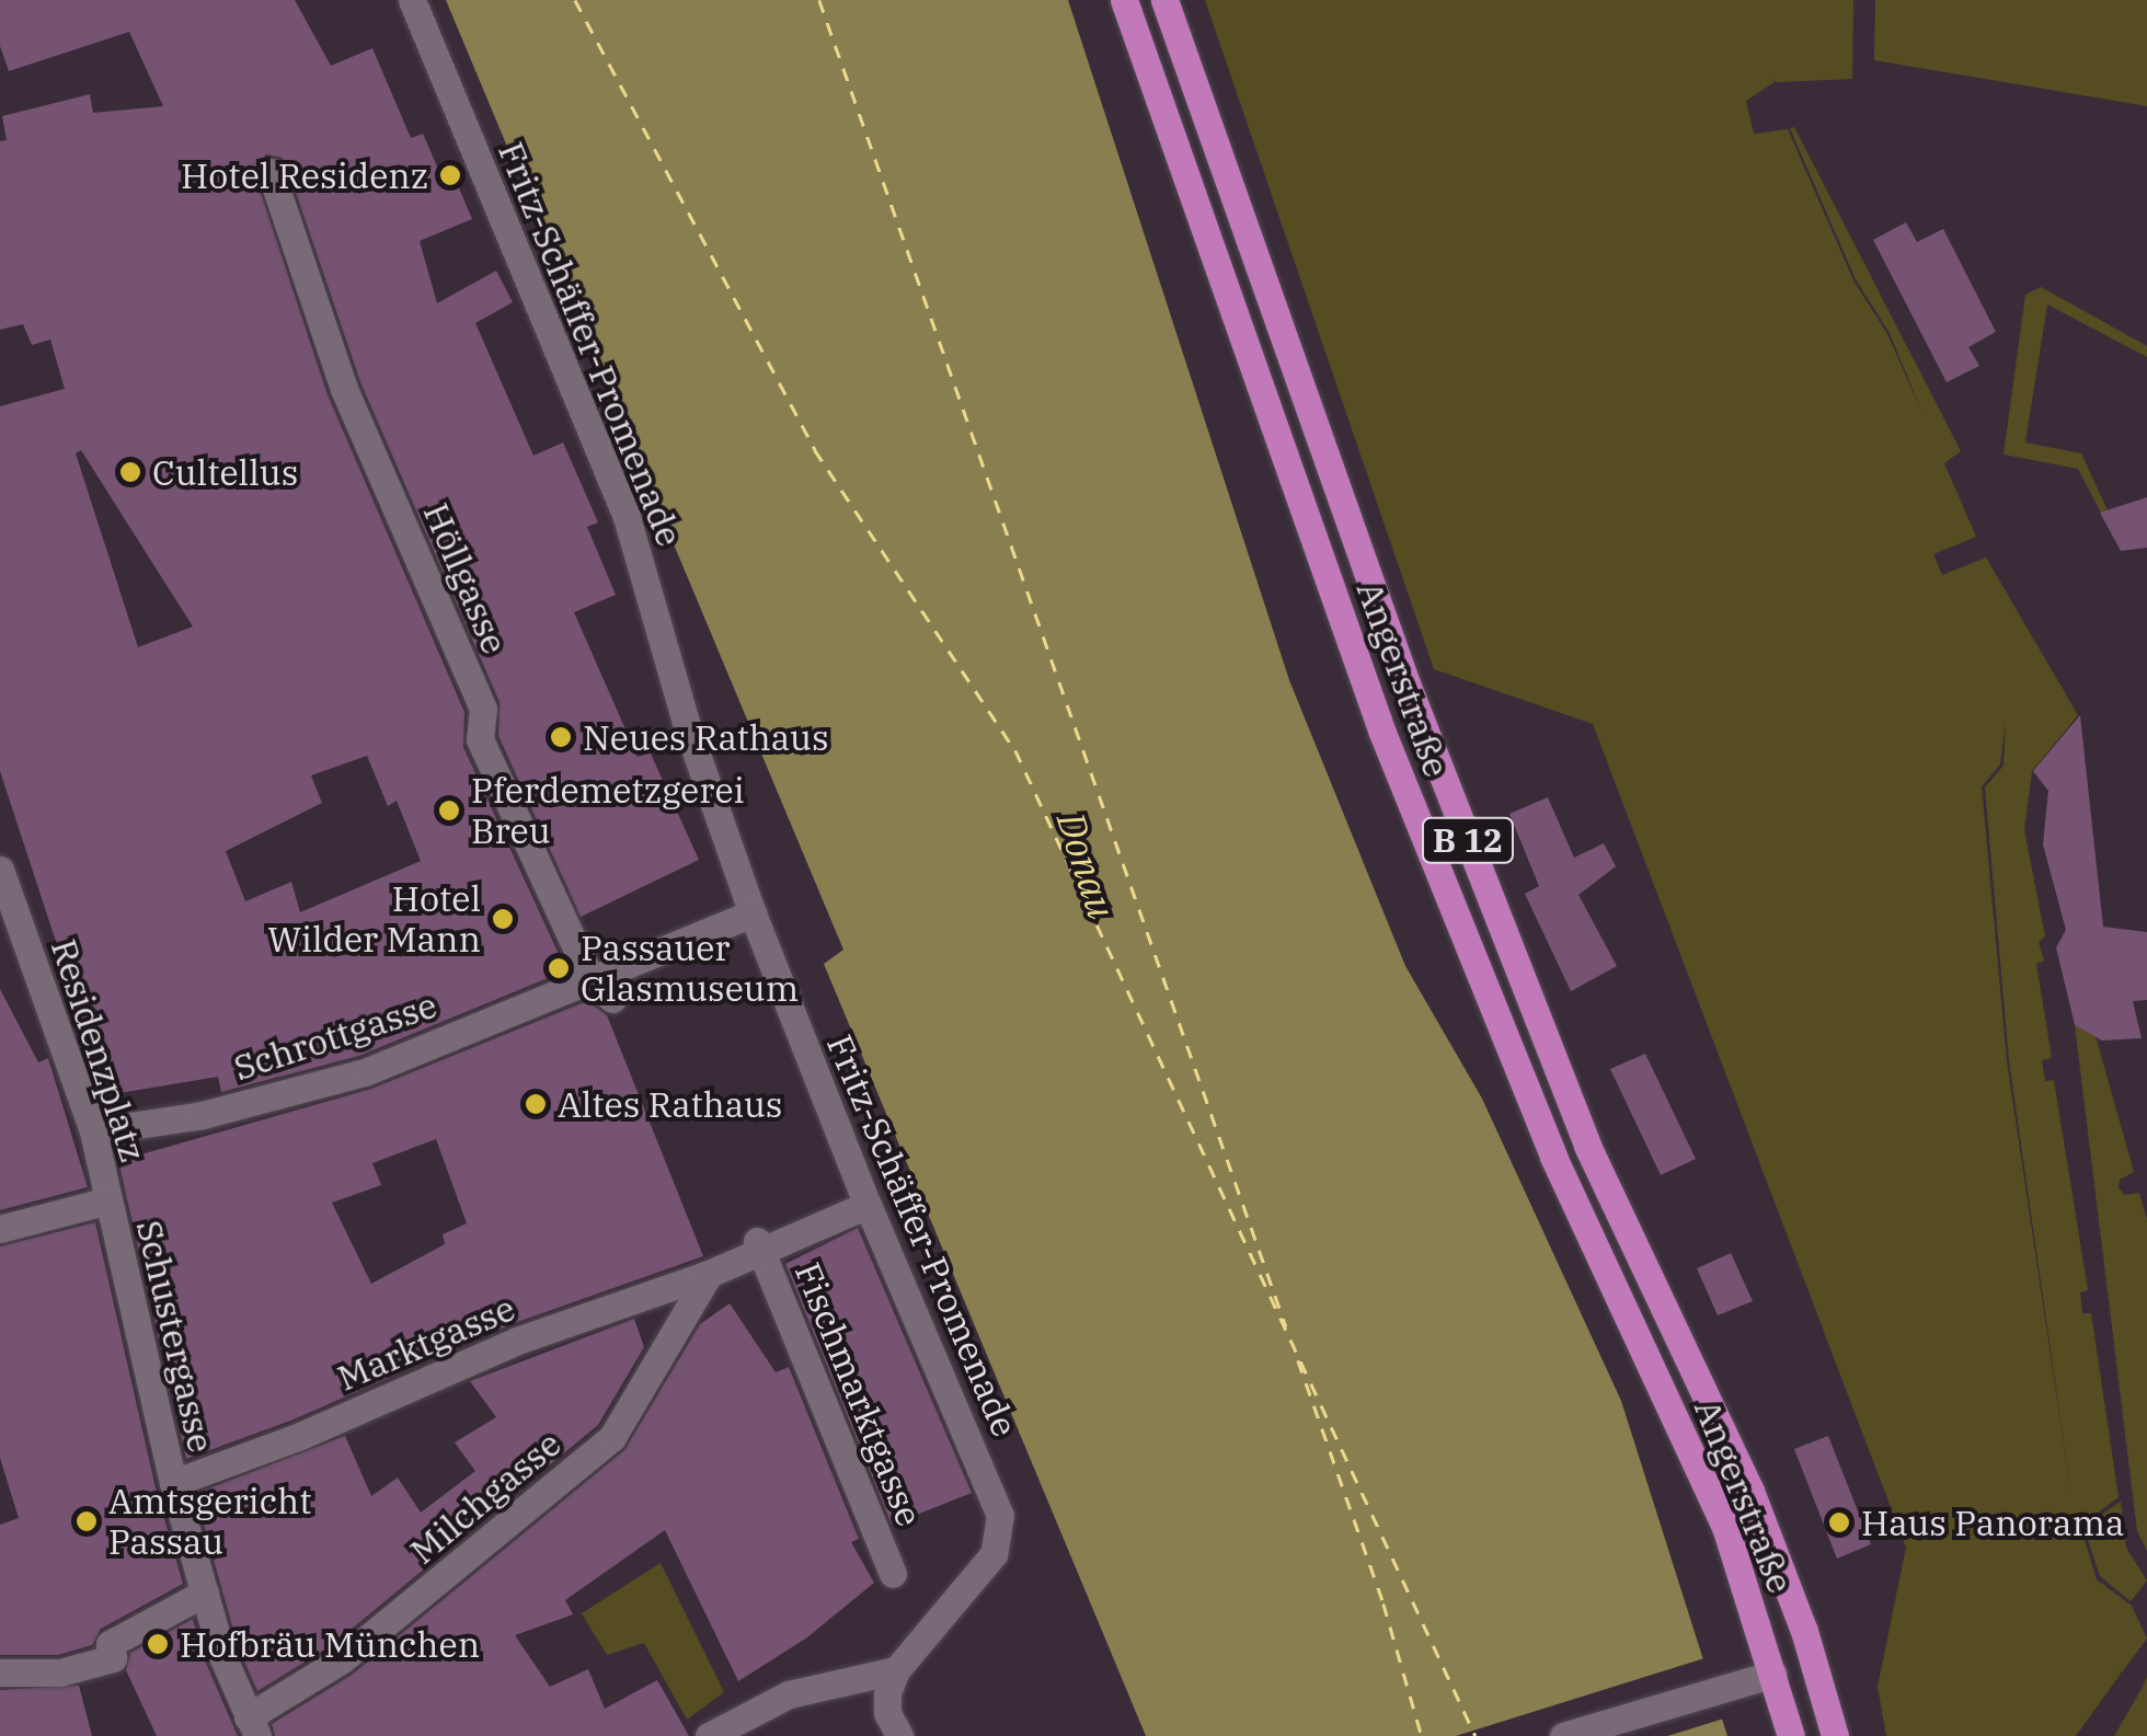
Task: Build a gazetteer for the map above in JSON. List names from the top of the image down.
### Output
{
  "streets": {
    "main road": ["Angerstraße", "B 12"],
    "street": [
      "Fritz-Schäffer-Promenade",
      "Höllgasse",
      "Schrottgasse",
      "Residenzplatz",
      "Schustergasse",
      "Marktgasse",
      "Fischmarktgasse",
      "Milchgasse"
    ]
  },
  "crossings": [
    ["Fritz-Schäffer-Promenade", "Schrottgasse"],
    ["Fritz-Schäffer-Promenade", "Marktgasse"],
    ["Höllgasse", "Schrottgasse"],
    ["Schrottgasse", "Residenzplatz"],
    ["Residenzplatz", "Schustergasse"],
    ["Schustergasse", "Marktgasse"],
    ["Schustergasse", "Milchgasse"],
    ["Marktgasse", "Fischmarktgasse"],
    ["Marktgasse", "Milchgasse"]
  ],
  "water": ["Donau"],
  "places": [
    "Hotel Residenz",
    "Cultellus",
    "Neues Rathaus",
    "Pferdemetzgerei Breu",
    "Hotel Wilder Mann",
    "Passauer Glasmuseum",
    "Altes Rathaus",
    "Amtsgericht Passau",
    "Haus Panorama",
    "Hofbräu München"
  ]
}
